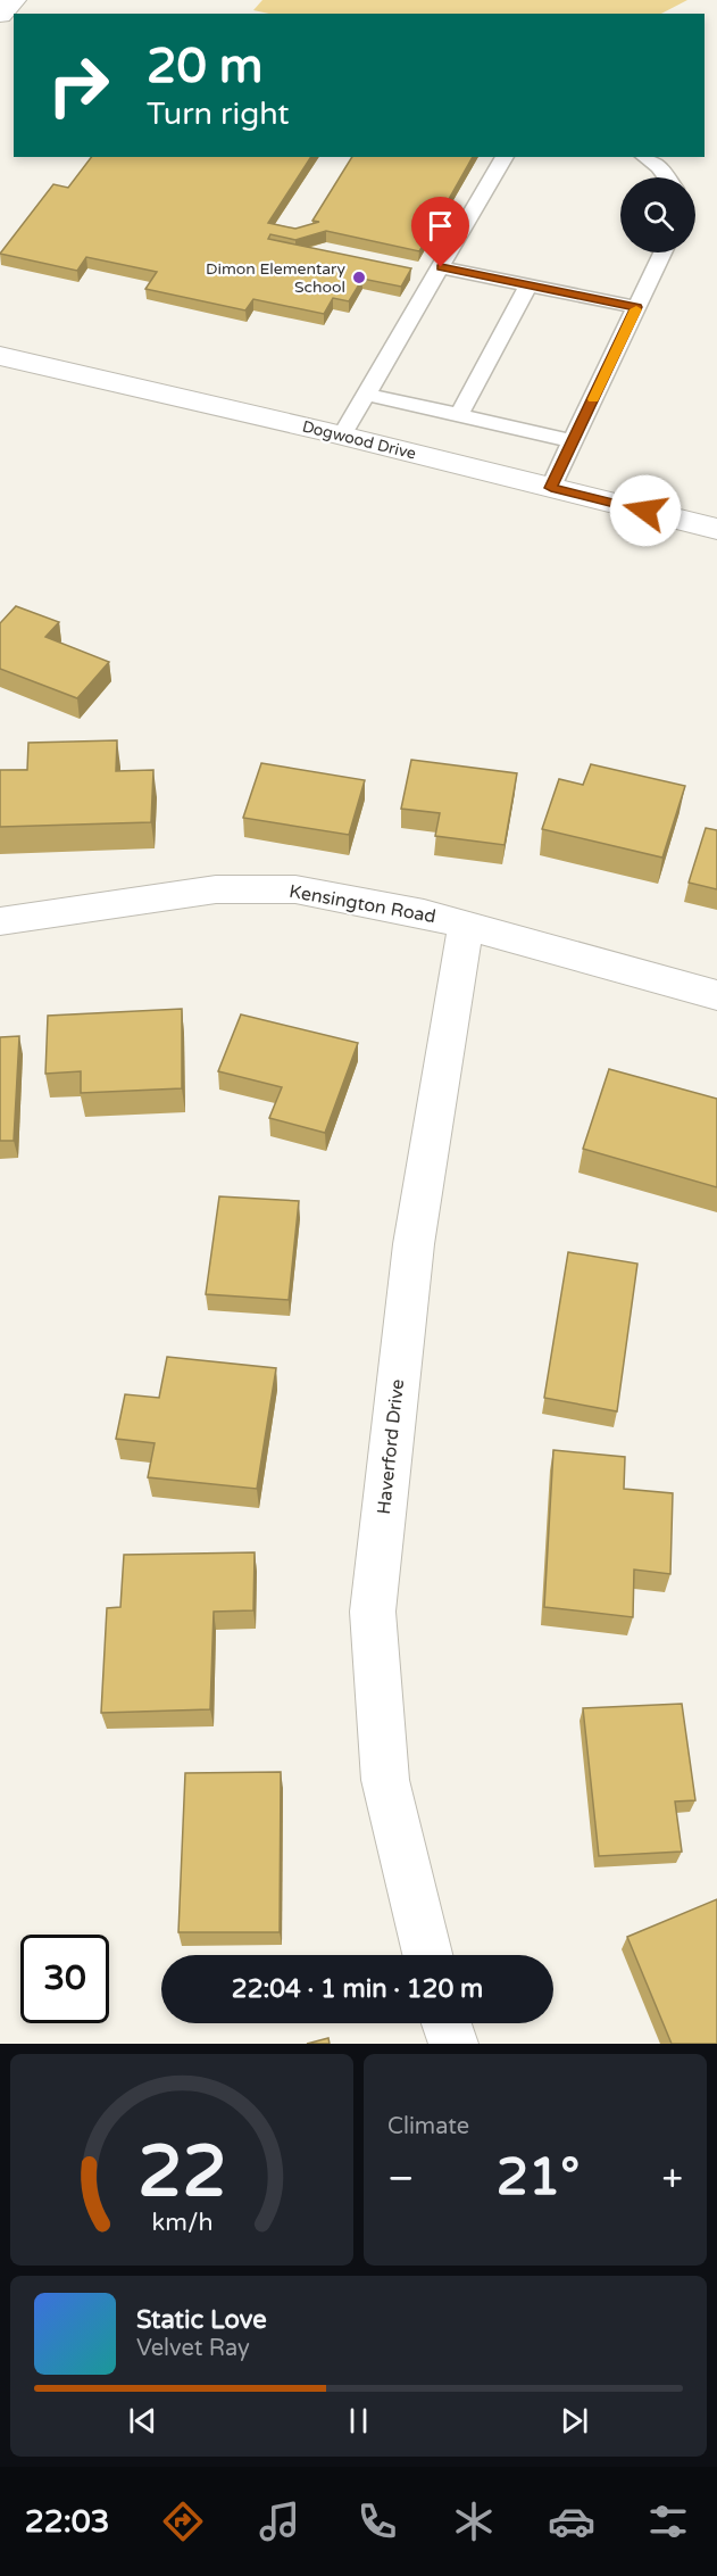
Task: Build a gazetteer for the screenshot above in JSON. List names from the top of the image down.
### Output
{
  "streets": {
    "street": ["Dogwood Drive", "Kensington Road", "Haverford Drive"]
  },
  "crossings": [
    ["Kensington Road", "Haverford Drive"]
  ],
  "places": ["Dimon Elementary School"],
  "page": {
    "turn": ["20 m", "Turn right"],
    "limit": "30",
    "trip": "22:04 · 1 min · 120 m",
    "tile": "Climate",
    "heat": ["−", "21°", "+"],
    "song": ["Static Love", "Velvet Ray"],
    "tabs": "22:03",
    "gauge": ["22", "km/h"]
  }
}
